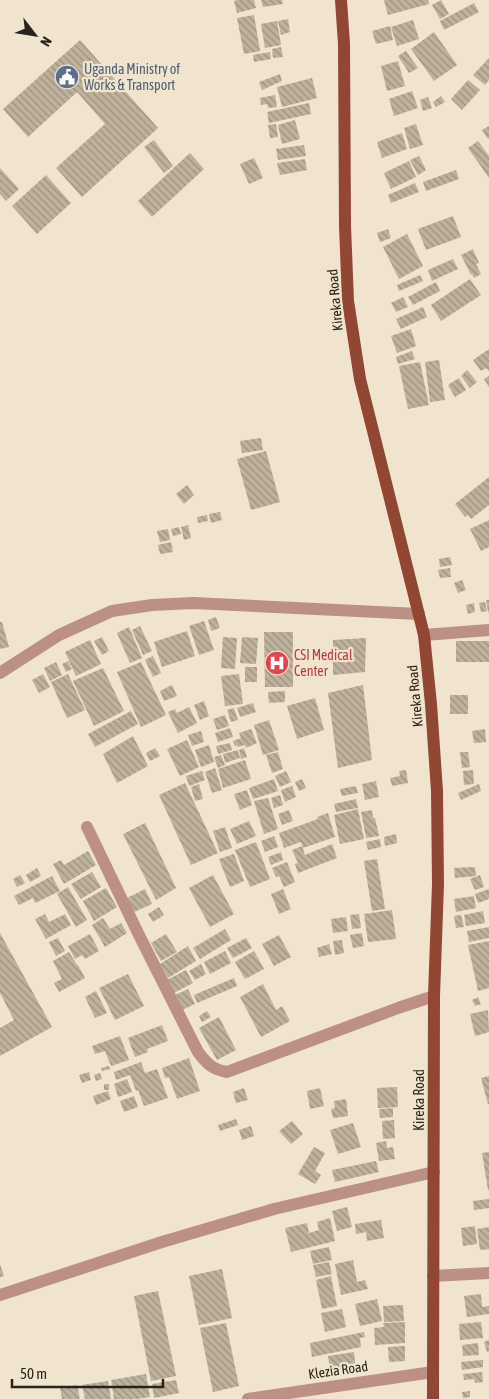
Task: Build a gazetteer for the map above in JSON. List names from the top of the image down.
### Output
{
  "streets": {
    "main road": ["Kireka Road"],
    "street": ["Klezia Road"]
  },
  "crossings": [
    ["Kireka Road", "Klezia Road"]
  ],
  "places": {
    "public building": ["Uganda Ministry of Works & Transport"],
    "hospital": ["CSI Medical Center"]
  },
  "scale_bar": "50 m",
  "north": "bottom right"
}
